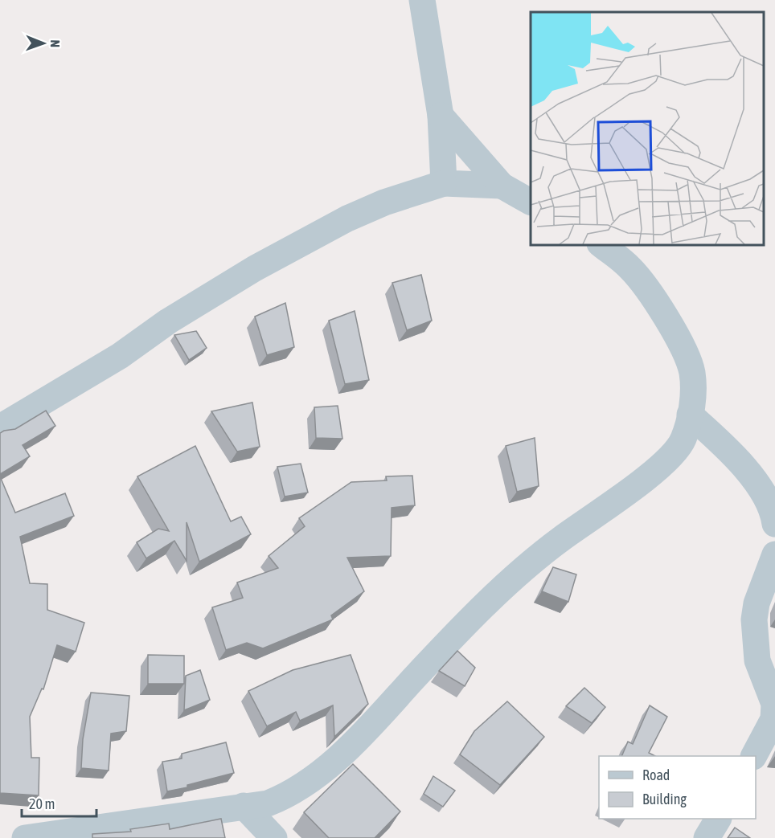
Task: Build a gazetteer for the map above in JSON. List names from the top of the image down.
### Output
{
  "legend": ["Road", "Building"],
  "scale_bar": "20 m",
  "north": "right"
}
